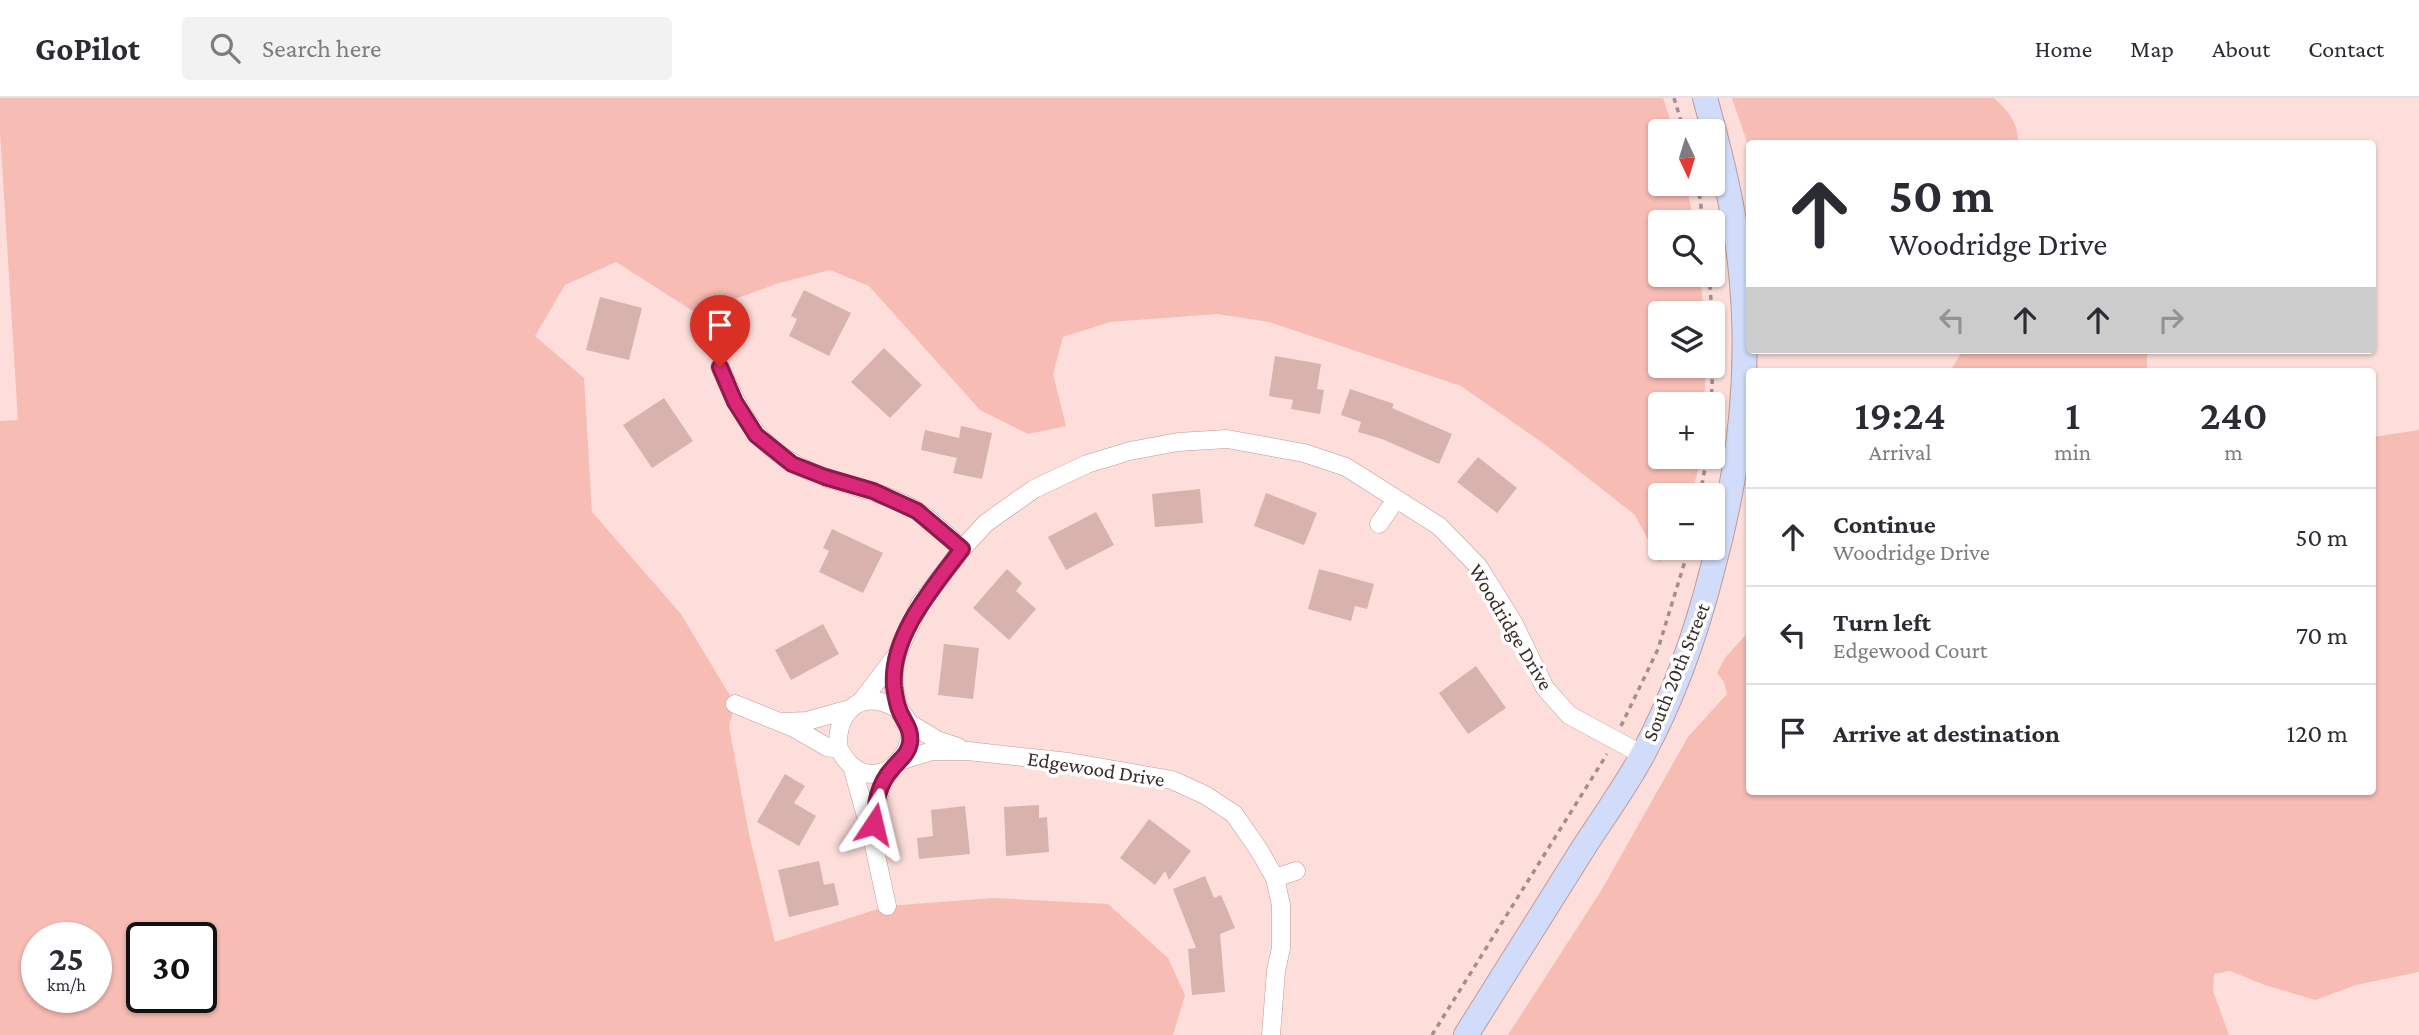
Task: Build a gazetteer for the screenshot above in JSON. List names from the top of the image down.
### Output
{
  "streets": {
    "main road": ["South 20th Street"],
    "street": ["Woodridge Drive", "Edgewood Drive"]
  },
  "crossings": [
    ["Woodridge Drive", "South 20th Street"]
  ],
  "north": "bottom",
  "page": {
    "header": "GoPilot",
    "search": "Search here",
    "nav": [
      "Home",
      "Map",
      "About",
      "Contact"
    ],
    "map_buttons": ["+", "−"],
    "turn": ["50 m", "Woodridge Drive"],
    "eta": [
      "19:24",
      "Arrival",
      "1",
      "min",
      "240",
      "m"
    ],
    "list": [
      {
        "name": "Continue",
        "note": "Woodridge Drive",
        "value": "50 m"
      },
      {
        "name": "Turn left",
        "note": "Edgewood Court",
        "value": "70 m"
      },
      {
        "name": "Arrive at destination",
        "value": "120 m"
      }
    ],
    "speed": "25 km/h",
    "limit": "30"
  }
}
